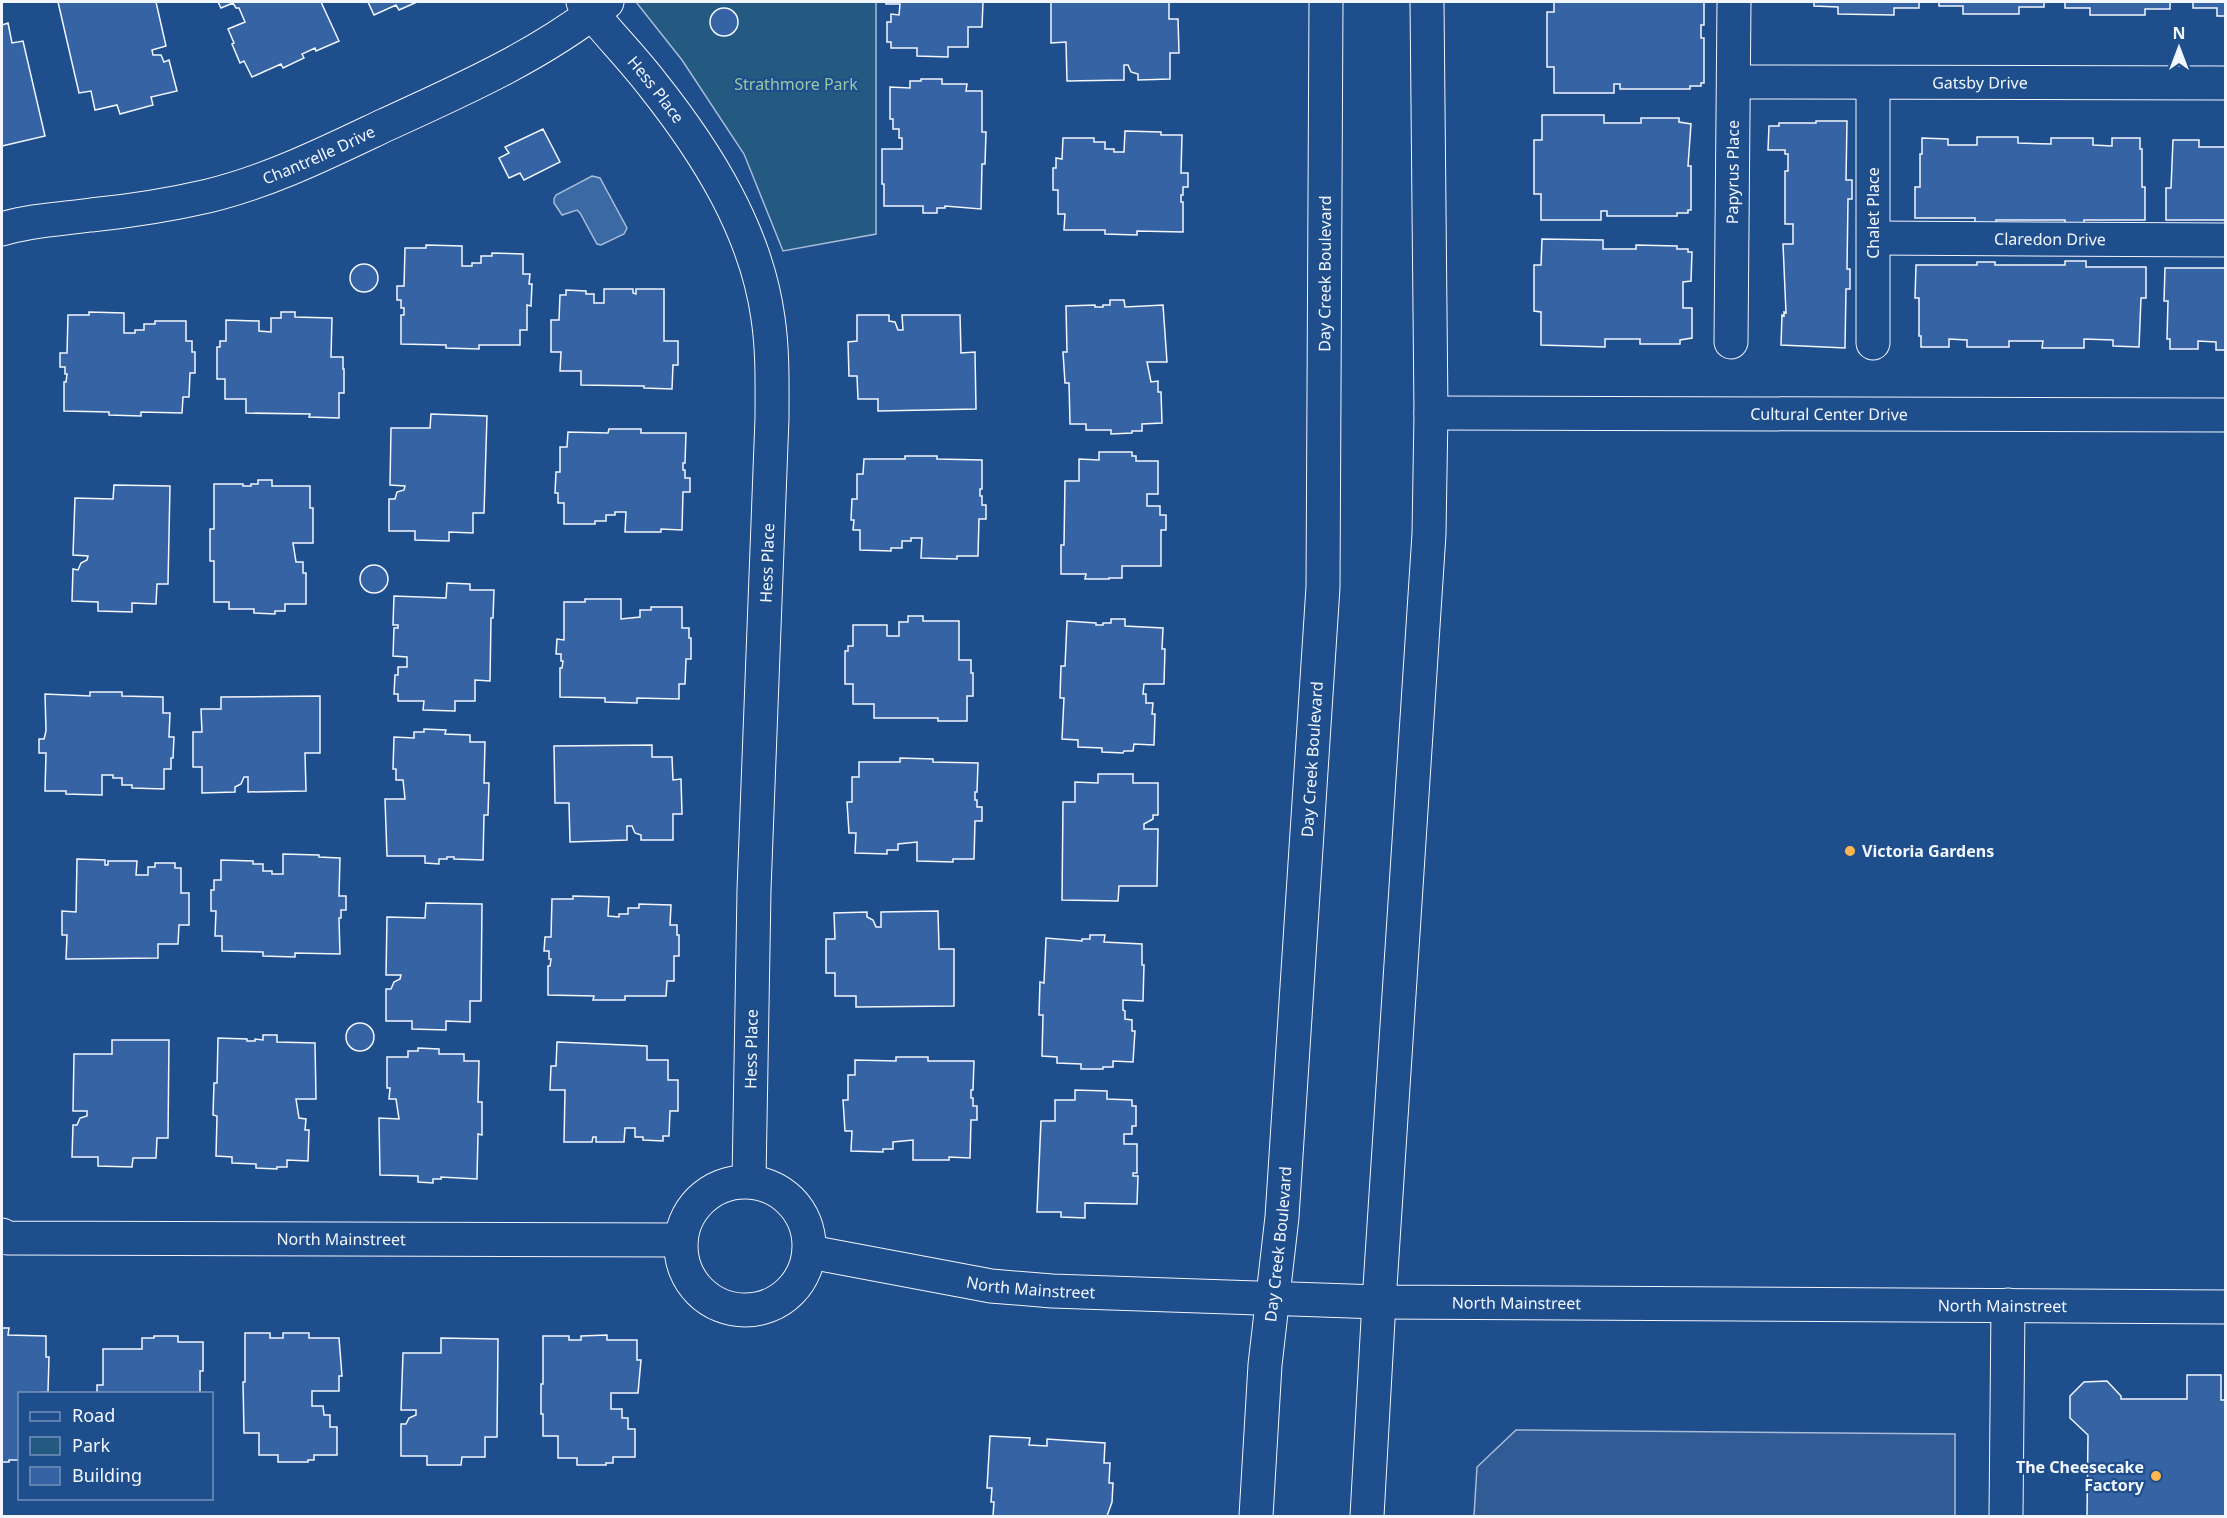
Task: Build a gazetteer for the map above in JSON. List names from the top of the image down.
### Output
{
  "streets": {
    "street": [
      "Gatsby Drive",
      "Hess Place",
      "Chantrelle Drive",
      "Papyrus Place",
      "Chalet Place",
      "Claredon Drive",
      "Day Creek Boulevard",
      "Cultural Center Drive",
      "North Mainstreet"
    ]
  },
  "crossings": [
    ["Gatsby Drive", "Papyrus Place"],
    ["Gatsby Drive", "Chalet Place"],
    ["Hess Place", "Chantrelle Drive"],
    ["Hess Place", "North Mainstreet"],
    ["Chalet Place", "Claredon Drive"],
    ["Day Creek Boulevard", "North Mainstreet"]
  ],
  "parks": ["Strathmore Park"],
  "places": ["Victoria Gardens", "The Cheesecake Factory"],
  "legend": ["Road", "Park", "Building"],
  "north": "top"
}
